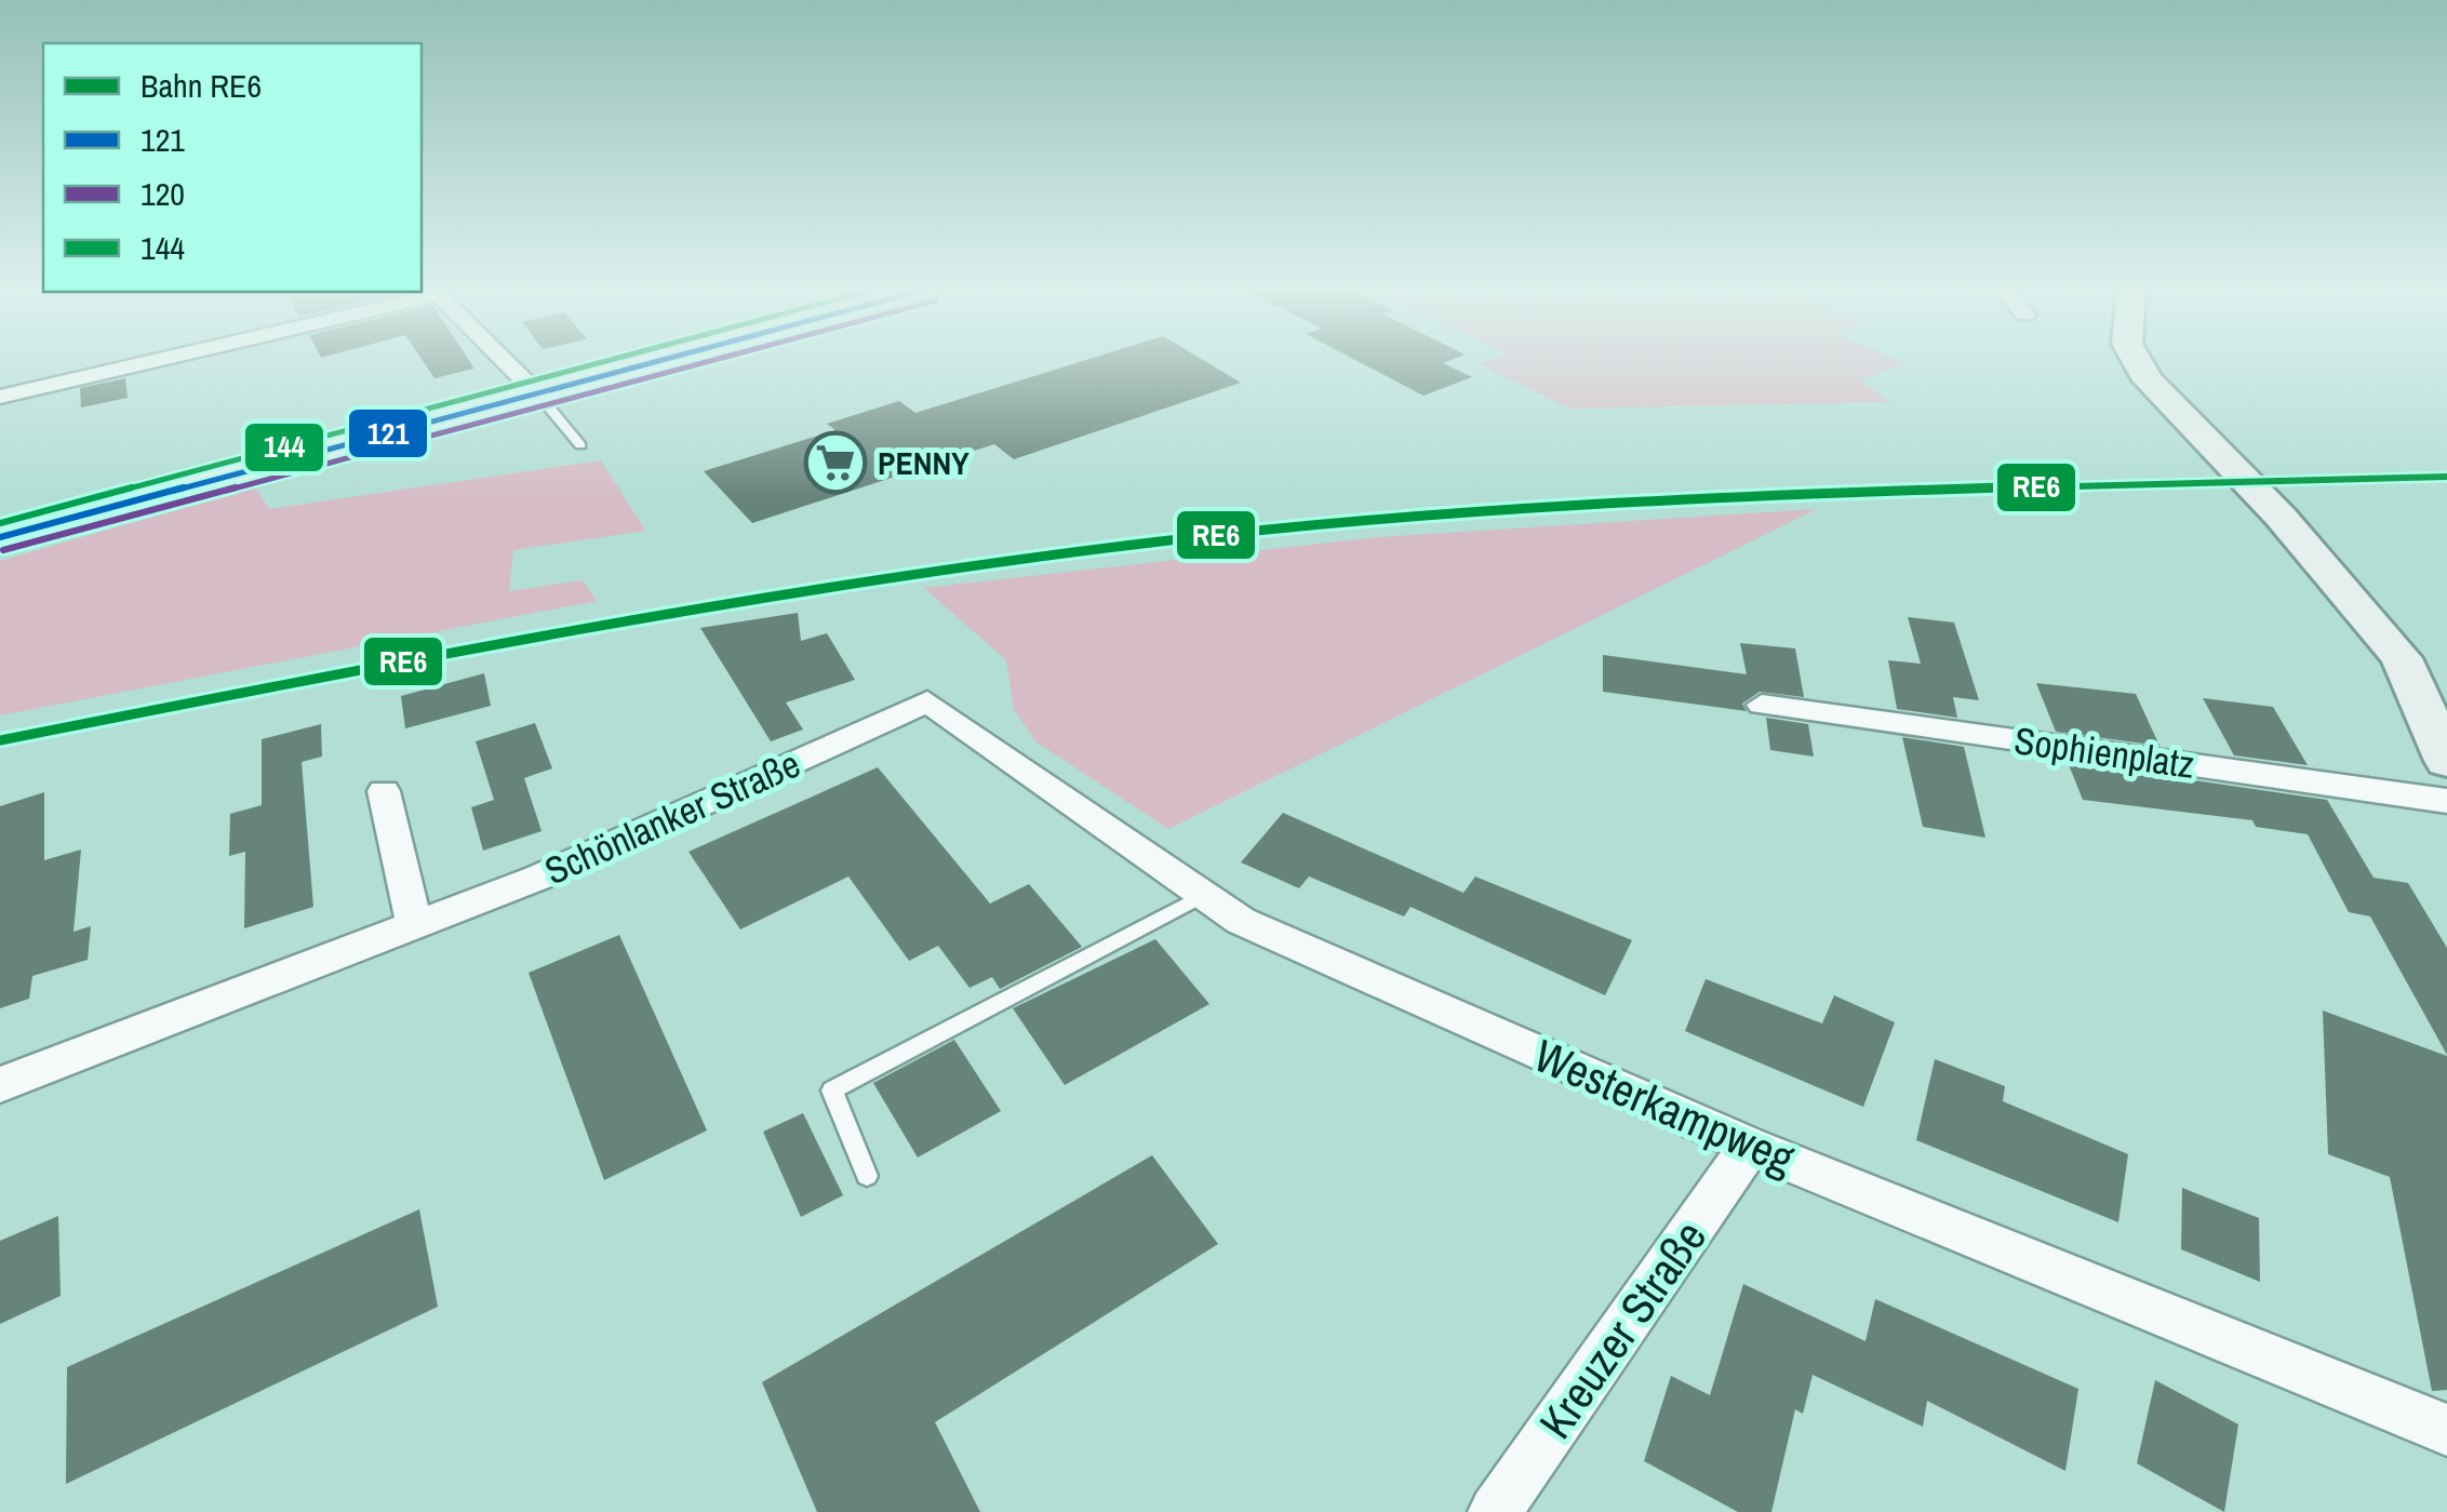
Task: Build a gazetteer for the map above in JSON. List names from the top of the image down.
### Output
{
  "streets": {
    "street": [
      "Sophienplatz",
      "Schönlanker Straße",
      "Westerkampweg",
      "Kreuzer Straße"
    ]
  },
  "crossings": [
    ["Schönlanker Straße", "Westerkampweg"],
    ["Westerkampweg", "Kreuzer Straße"]
  ],
  "places": {
    "supermarket": ["PENNY"]
  },
  "lines": [
    "transit line 121",
    "transit line 120",
    "transit line 144",
    "rail line RE6"
  ],
  "legend": [
    "Bahn RE6",
    "121",
    "120",
    "144"
  ]
}
